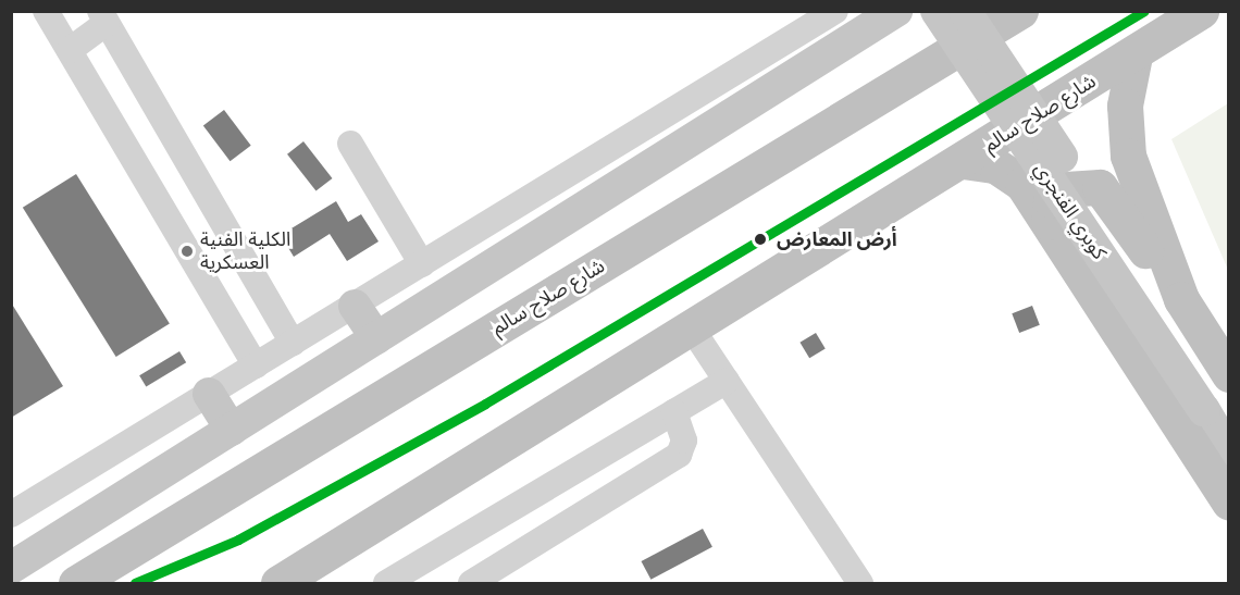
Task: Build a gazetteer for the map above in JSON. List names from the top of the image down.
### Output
{
  "streets": {
    "highway": ["شارع صلاح سالم"],
    "main road": ["كوبري الفنجري"]
  },
  "places": ["أرض المعارض", "الكلية الفنية العسكرية"]
}
